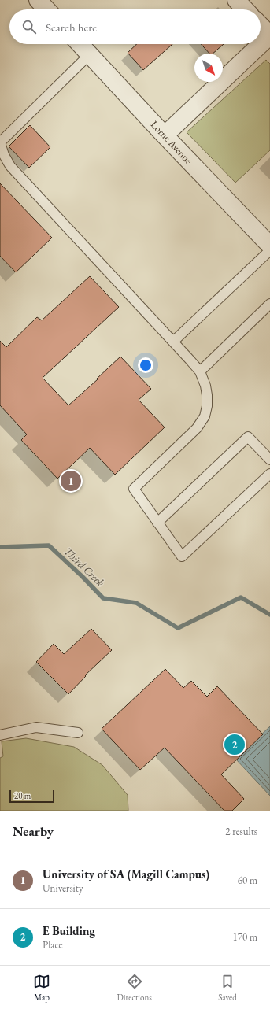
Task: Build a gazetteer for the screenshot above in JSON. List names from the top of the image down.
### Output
{
  "streets": {
    "street": ["Lorne Avenue"]
  },
  "water": ["Third Creek"],
  "scale_bar": "20 m",
  "north": "bottom right",
  "page": {
    "search": "Search here",
    "pins": ["1", "2"],
    "scale": "20 m",
    "heading": ["Nearby", "2 results"],
    "list": [
      {
        "mark": "1",
        "name": "University of SA (Magill Campus)",
        "note": "University",
        "value": "60 m"
      },
      {
        "mark": "2",
        "name": "E Building",
        "note": "Place",
        "value": "170 m"
      }
    ],
    "nav": ["Map", "Directions", "Saved"]
  }
}
